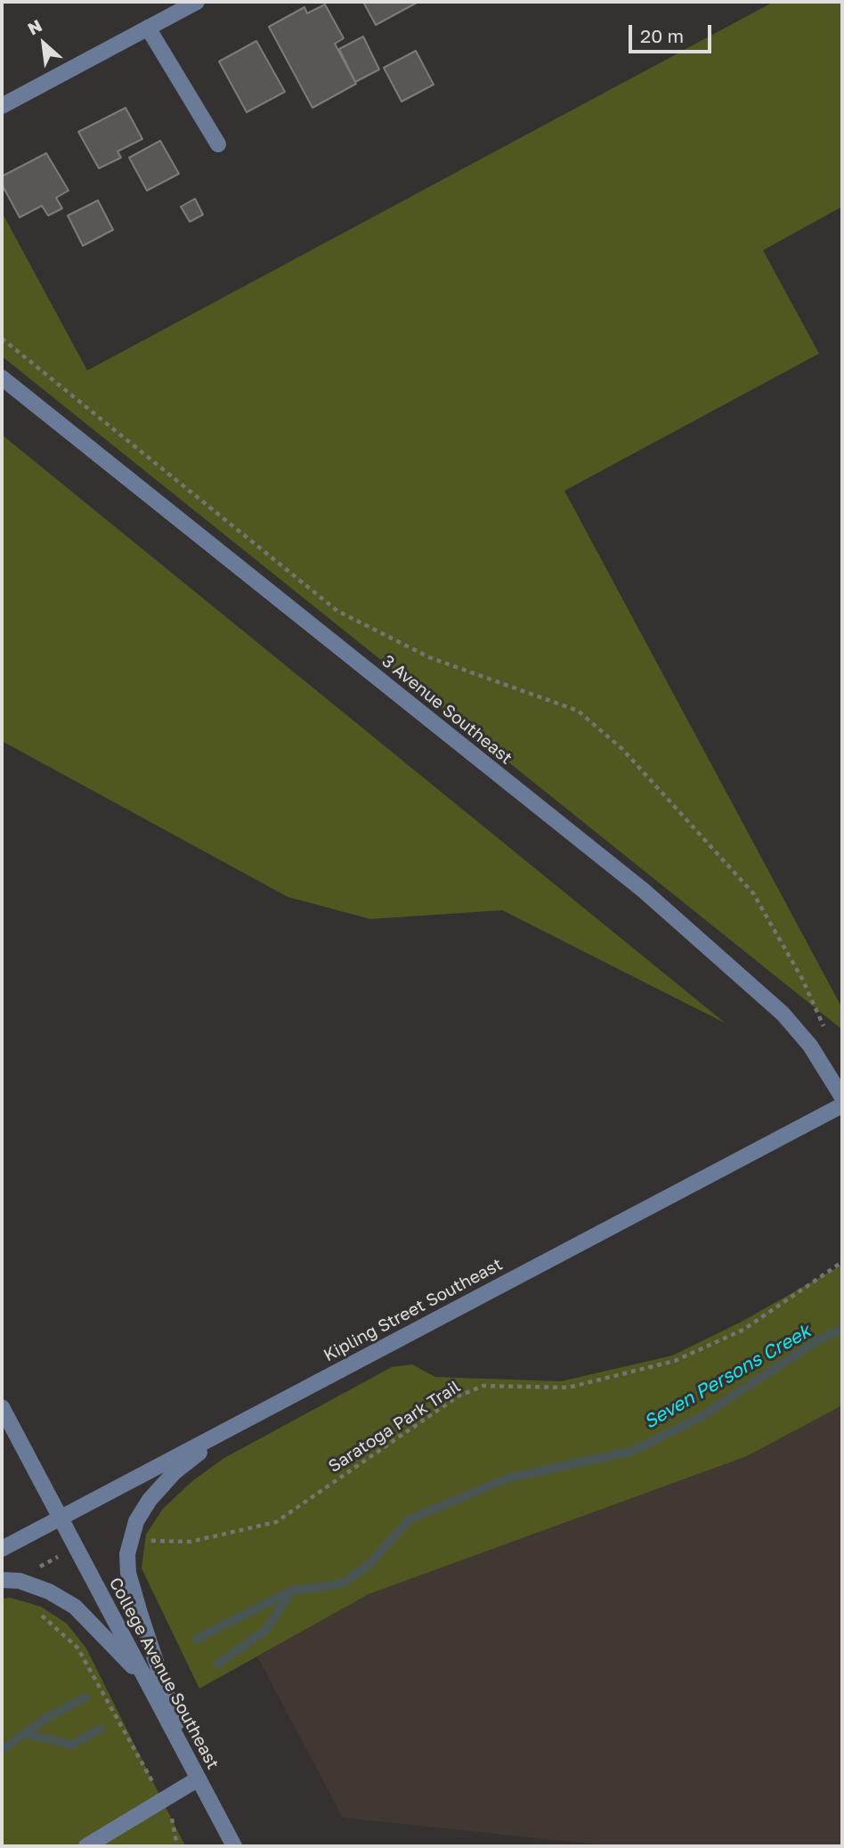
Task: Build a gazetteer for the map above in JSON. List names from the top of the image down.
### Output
{
  "streets": {
    "street": ["3 Avenue Southeast", "Kipling Street Southeast", "College Avenue Southeast"],
    "path": ["Saratoga Park Trail"]
  },
  "crossings": [
    ["Kipling Street Southeast", "College Avenue Southeast"]
  ],
  "water": ["Seven Persons Creek"],
  "scale_bar": "20 m",
  "north": "top left"
}
